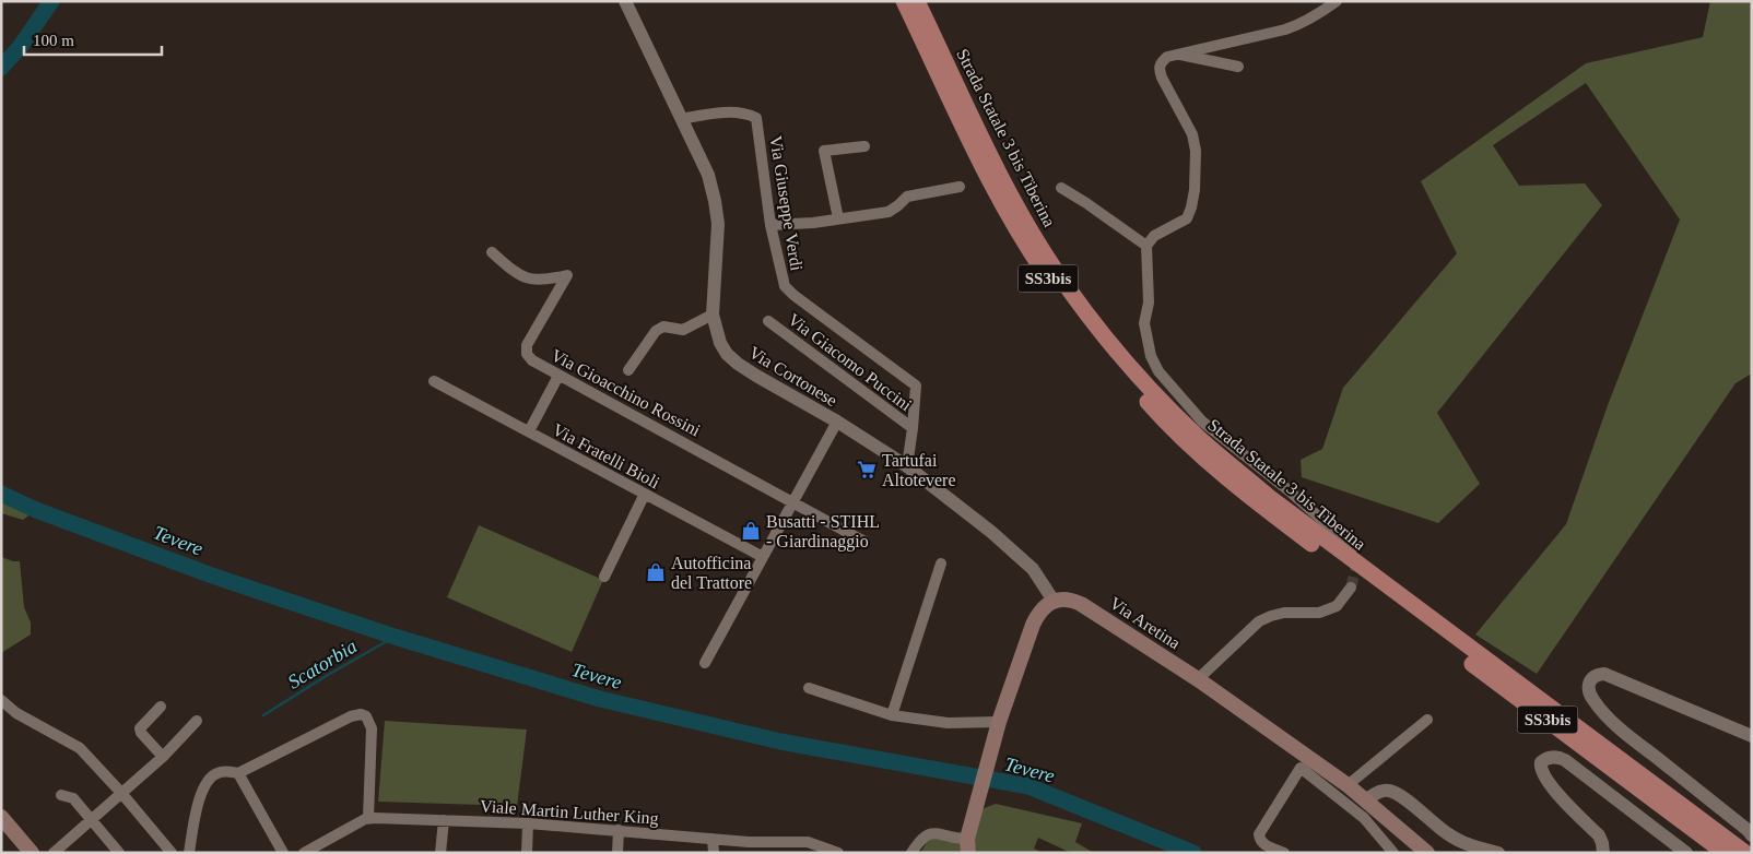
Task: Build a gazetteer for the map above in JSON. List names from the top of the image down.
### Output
{
  "streets": {
    "highway": ["Strada Statale 3 bis Tiberina", "SS3bis"],
    "main road": ["Via Aretina"],
    "street": [
      "Via Giuseppe Verdi",
      "Via Giacomo Puccini",
      "Via Cortonese",
      "Via Gioacchino Rossini",
      "Via Fratelli Bioli",
      "Viale Martin Luther King"
    ]
  },
  "crossings": [
    ["Via Giuseppe Verdi", "Via Giacomo Puccini"],
    ["Via Giuseppe Verdi", "Via Cortonese"],
    ["Via Cortonese", "Via Aretina"]
  ],
  "water": ["Tevere", "Scatorbia"],
  "places": {
    "supermarket": ["Tartufai Altotevere"],
    "shop": ["Busatti - STIHL - Giardinaggio", "Autofficina del Trattore"]
  },
  "scale_bar": "100 m"
}
